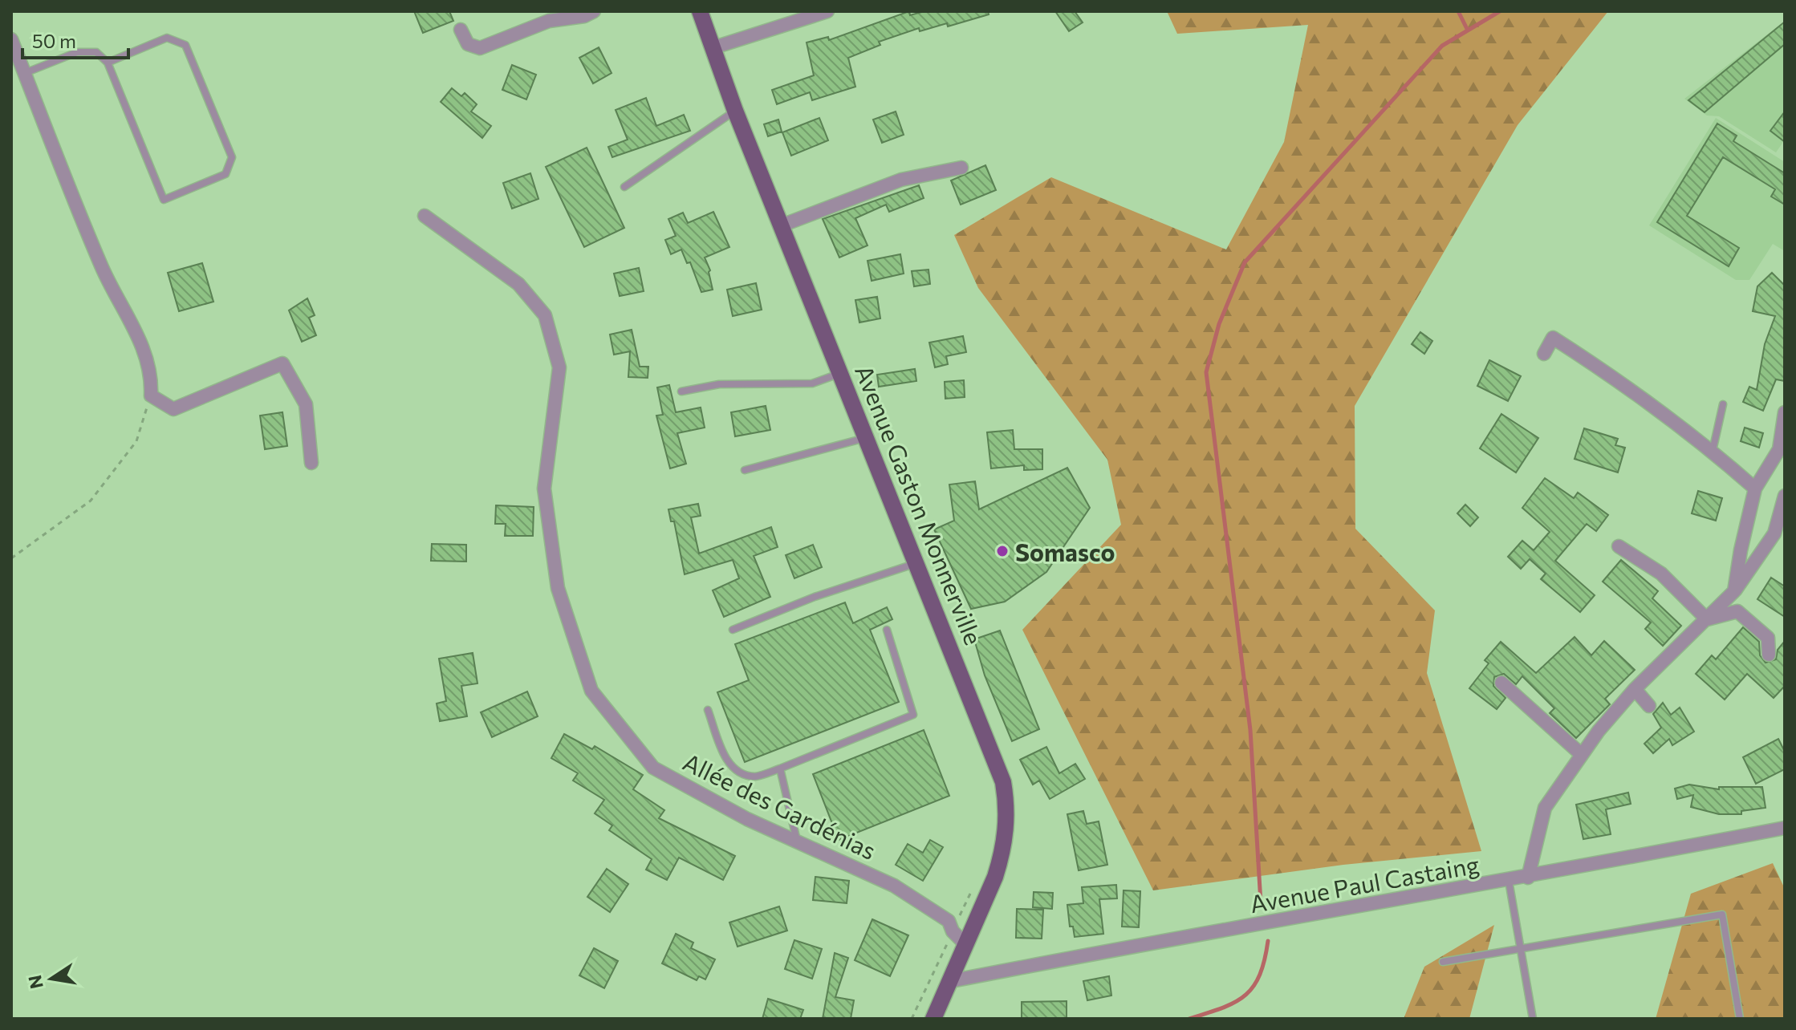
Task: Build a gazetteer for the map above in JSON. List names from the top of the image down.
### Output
{
  "streets": {
    "main road": ["Avenue Gaston Monnerville"],
    "street": ["Allée des Gardénias", "Avenue Paul Castaing"]
  },
  "crossings": [
    ["Avenue Gaston Monnerville", "Allée des Gardénias"],
    ["Avenue Gaston Monnerville", "Avenue Paul Castaing"]
  ],
  "places": ["Somasco"],
  "scale_bar": "50 m",
  "north": "left"
}
